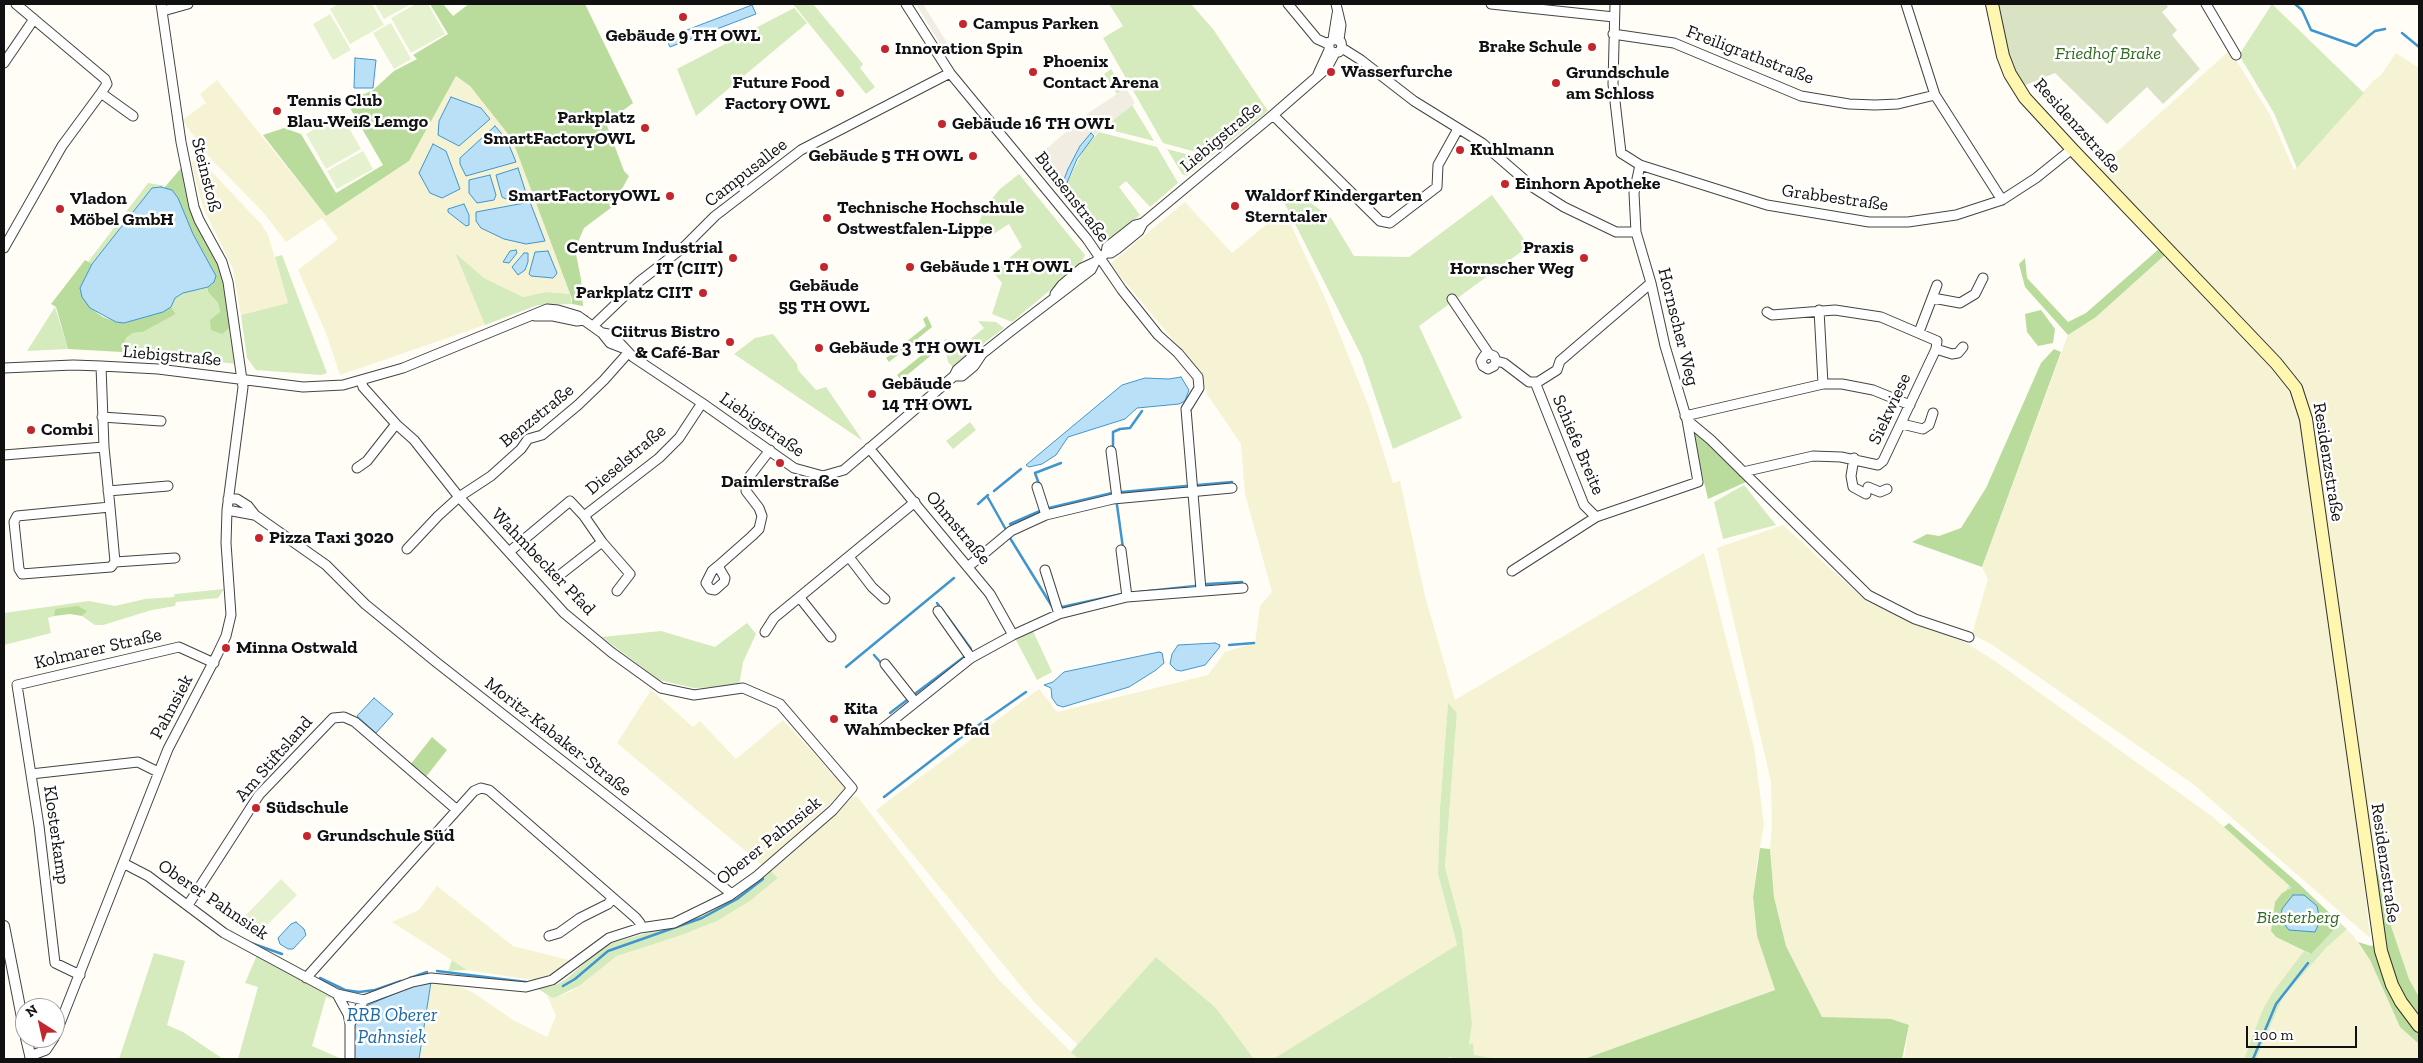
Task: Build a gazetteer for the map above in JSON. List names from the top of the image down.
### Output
{
  "streets": {
    "main road": ["Residenzstraße"],
    "street": [
      "Freiligrathstraße",
      "Liebigstraße",
      "Campusallee",
      "Steinstoß",
      "Bunsenstraße",
      "Grabbestraße",
      "Hornscher Weg",
      "Siekwiese",
      "Benzstraße",
      "Schiefe Breite",
      "Dieselstraße",
      "Ohmstraße",
      "Wahmbecker Pfad",
      "Kolmarer Straße",
      "Pahnsiek",
      "Moritz-Kabaker-Straße",
      "Am Stiftsland",
      "Klosterkamp",
      "Oberer Pahnsiek"
    ]
  },
  "crossings": [
    ["Freiligrathstraße", "Grabbestraße"],
    ["Residenzstraße", "Grabbestraße"],
    ["Liebigstraße", "Campusallee"],
    ["Liebigstraße", "Steinstoß"],
    ["Liebigstraße", "Bunsenstraße"],
    ["Liebigstraße", "Benzstraße"],
    ["Liebigstraße", "Dieselstraße"],
    ["Liebigstraße", "Ohmstraße"],
    ["Liebigstraße", "Wahmbecker Pfad"],
    ["Liebigstraße", "Pahnsiek"],
    ["Campusallee", "Bunsenstraße"],
    ["Steinstoß", "Pahnsiek"],
    ["Grabbestraße", "Hornscher Weg"],
    ["Hornscher Weg", "Schiefe Breite"],
    ["Benzstraße", "Wahmbecker Pfad"],
    ["Dieselstraße", "Wahmbecker Pfad"],
    ["Wahmbecker Pfad", "Oberer Pahnsiek"],
    ["Kolmarer Straße", "Pahnsiek"],
    ["Kolmarer Straße", "Klosterkamp"],
    ["Pahnsiek", "Moritz-Kabaker-Straße"],
    ["Pahnsiek", "Klosterkamp"],
    ["Pahnsiek", "Oberer Pahnsiek"],
    ["Moritz-Kabaker-Straße", "Oberer Pahnsiek"],
    ["Am Stiftsland", "Oberer Pahnsiek"]
  ],
  "water": ["RRB Oberer Pahnsiek"],
  "parks": ["Friedhof Brake", "Biesterberg"],
  "places": [
    "Gebäude 9 TH OWL",
    "Campus Parken",
    "Brake Schule",
    "Innovation Spin",
    "Phoenix Contact Arena",
    "Wasserfurche",
    "Grundschule am Schloss",
    "Future Food Factory OWL",
    "Tennis Club Blau-Weiß Lemgo",
    "Gebäude 16 TH OWL",
    "Parkplatz SmartFactoryOWL",
    "Kuhlmann",
    "Gebäude 5 TH OWL",
    "Einhorn Apotheke",
    "SmartFactoryOWL",
    "Waldorf Kindergarten Sterntaler",
    "Vladon Möbel GmbH",
    "Technische Hochschule Ostwestfalen-Lippe",
    "Centrum Industrial IT (CIIT)",
    "Praxis Hornscher Weg",
    "Gebäude 55 TH OWL",
    "Gebäude 1 TH OWL",
    "Parkplatz CIIT",
    "Ciitrus Bistro & Café-Bar",
    "Gebäude 3 TH OWL",
    "Gebäude 14 TH OWL",
    "Combi",
    "Daimlerstraße",
    "Pizza Taxi 3020",
    "Minna Ostwald",
    "Kita Wahmbecker Pfad",
    "Südschule",
    "Grundschule Süd"
  ],
  "scale_bar": "100 m",
  "north": "top left"
}
